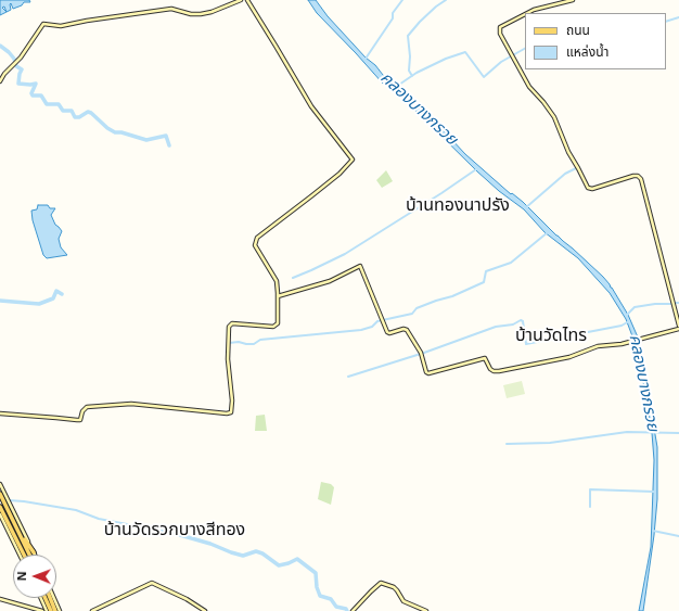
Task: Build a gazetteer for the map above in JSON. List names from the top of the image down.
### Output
{
  "districts": ["บ้านทองนาปรัง", "บ้านวัดไทร", "บ้านวัดรวกบางสีทอง"],
  "water": ["คลองบางกรวย"],
  "legend": ["ถนน", "แหล่งน้ำ"],
  "north": "left"
}
